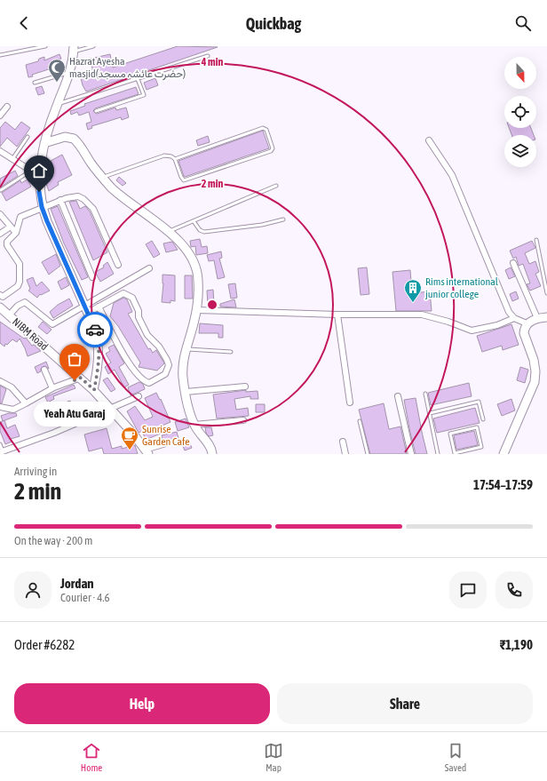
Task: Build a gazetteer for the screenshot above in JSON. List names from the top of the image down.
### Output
{
  "streets": {
    "street": ["NIBM Road"]
  },
  "places": {
    "mosque": ["Hazrat Ayesha masjid(حضرت عائشہ مسجد)"],
    "building": ["Rims international junior college"],
    "other": ["Yeah Atu Garaj"],
    "cafe": ["Sunrise Garden Cafe"]
  },
  "north": "bottom",
  "page": {
    "header": "Quickbag",
    "bubble": "Yeah Atu Garaj",
    "heading": ["2 min", "Arriving in", "17:54–17:59"],
    "panel": [
      "Jordan",
      "Courier · 4.6",
      "Order #6282",
      "₹1,190"
    ],
    "bar": "On the way · 200 m",
    "buttons": ["Help", "Share"],
    "tabs": ["Home", "Map", "Saved"]
  },
  "rings": ["4 min", "2 min"]
}
